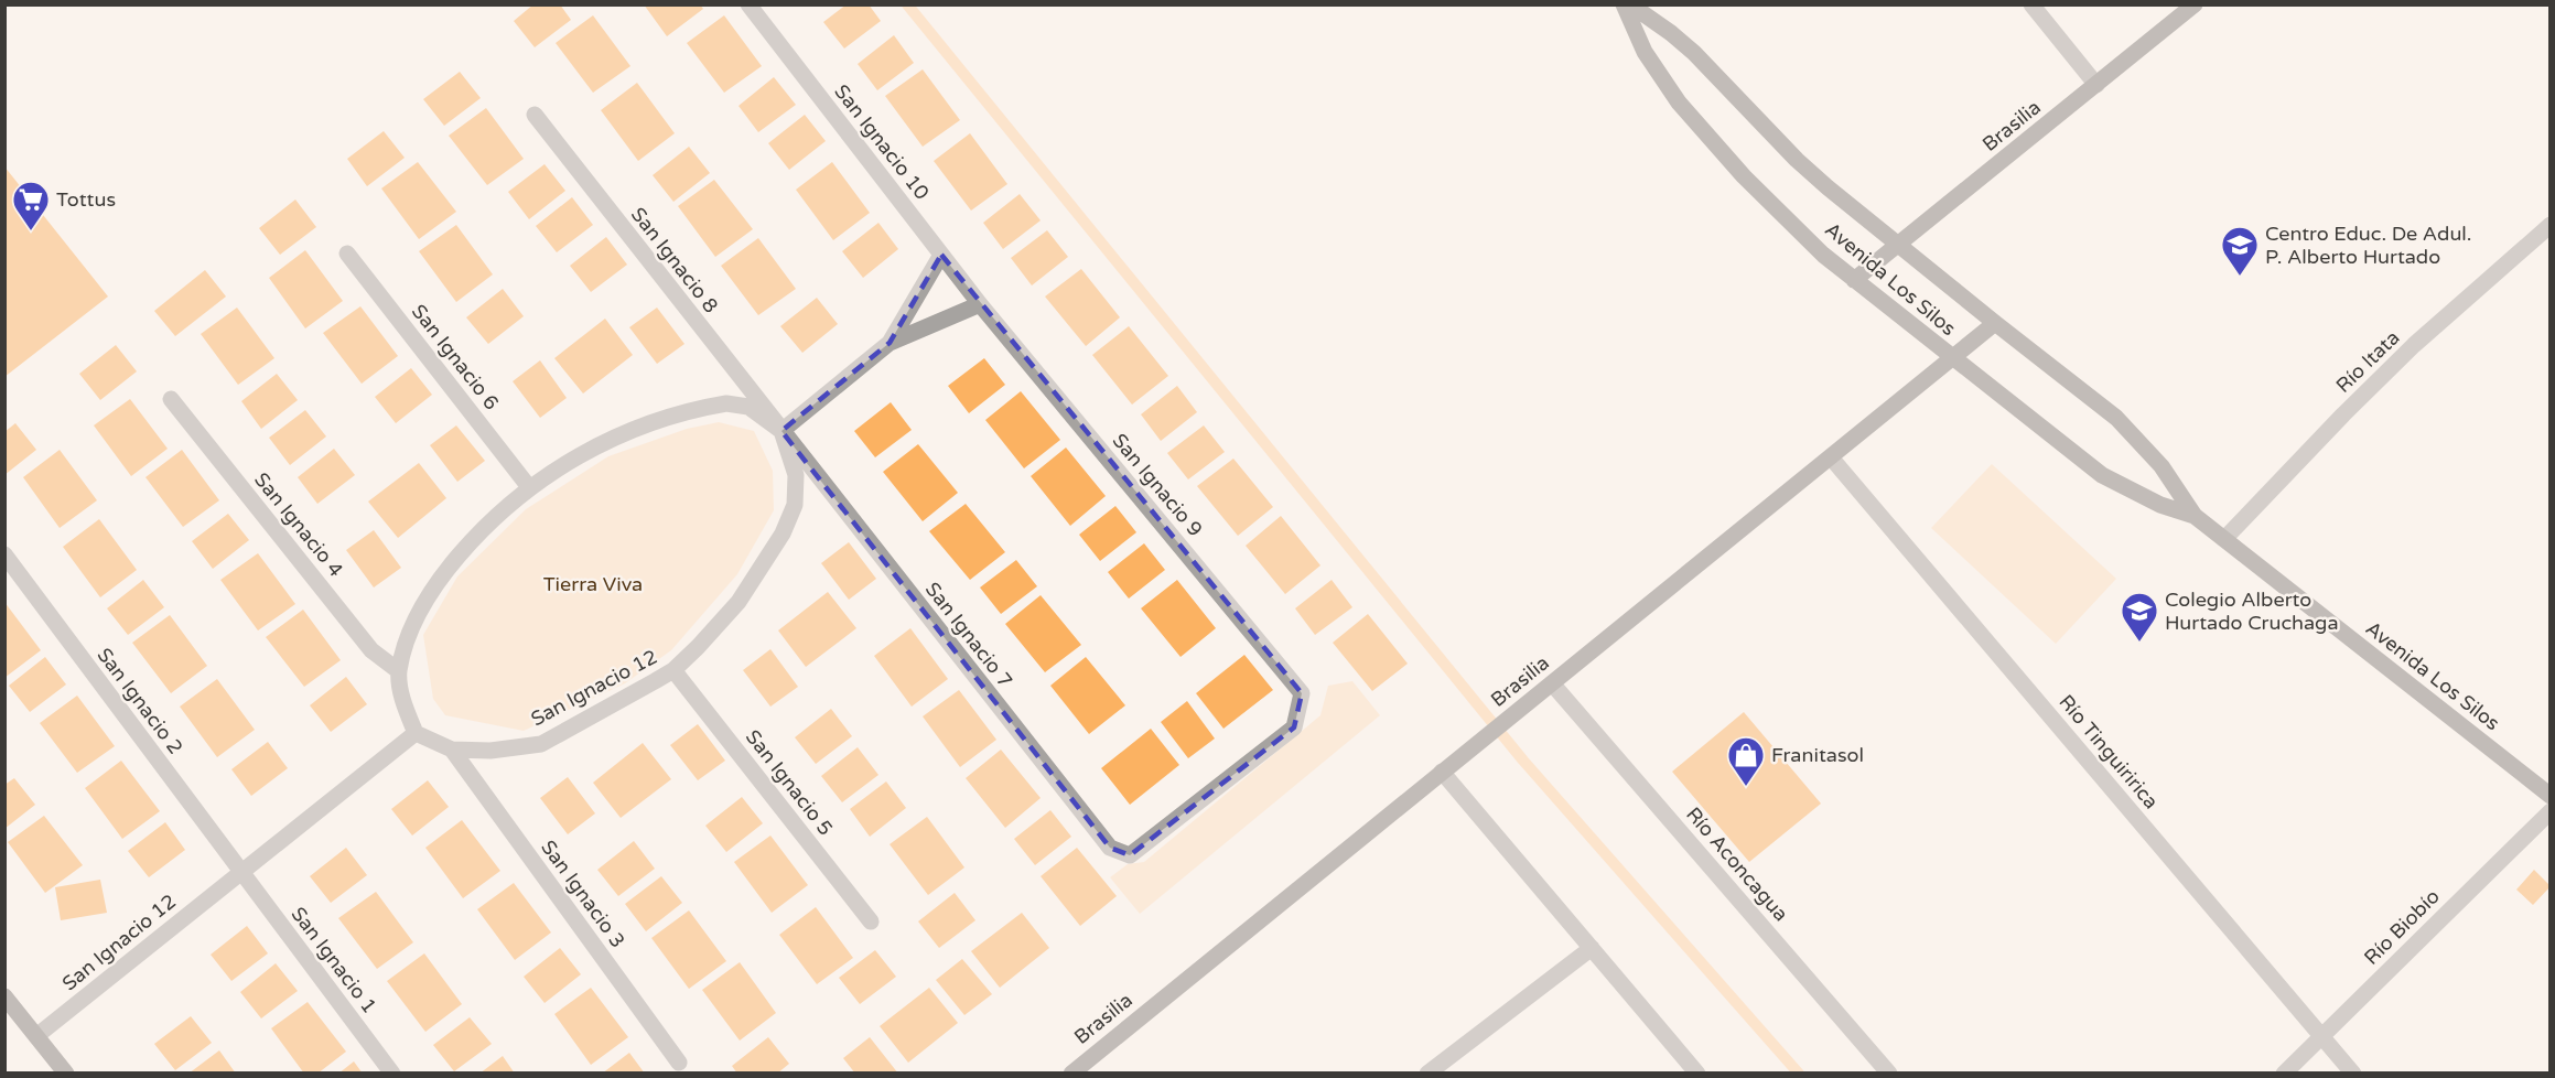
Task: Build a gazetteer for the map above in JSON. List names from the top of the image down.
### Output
{
  "streets": {
    "main road": ["Brasilia", "Avenida Los Silos"],
    "street": [
      "San Ignacio 10",
      "San Ignacio 8",
      "San Ignacio 6",
      "Río Itata",
      "San Ignacio 9",
      "San Ignacio 4",
      "San Ignacio 7",
      "San Ignacio 12",
      "San Ignacio 2",
      "Río Tinguiririca",
      "San Ignacio 5",
      "Río Aconcagua",
      "San Ignacio 3",
      "Río Biobío",
      "San Ignacio 1"
    ]
  },
  "crossings": [
    ["Brasilia", "Avenida Los Silos"],
    ["Brasilia", "Río Tinguiririca"],
    ["Brasilia", "Río Aconcagua"],
    ["San Ignacio 10", "San Ignacio 9"],
    ["San Ignacio 8", "San Ignacio 7"],
    ["San Ignacio 8", "San Ignacio 12"],
    ["Avenida Los Silos", "Río Itata"],
    ["San Ignacio 9", "San Ignacio 7"],
    ["San Ignacio 7", "San Ignacio 12"],
    ["San Ignacio 12", "San Ignacio 2"],
    ["San Ignacio 12", "San Ignacio 5"],
    ["San Ignacio 12", "San Ignacio 3"],
    ["San Ignacio 12", "San Ignacio 1"],
    ["San Ignacio 2", "San Ignacio 1"],
    ["Río Tinguiririca", "Río Biobío"]
  ],
  "parks": ["Tierra Viva"],
  "places": {
    "supermarket": ["Tottus"],
    "school or university": ["Centro Educ. De Adul. P. Alberto Hurtado", "Colegio Alberto Hurtado Cruchaga"],
    "shop": ["Franitasol"]
  }
}
